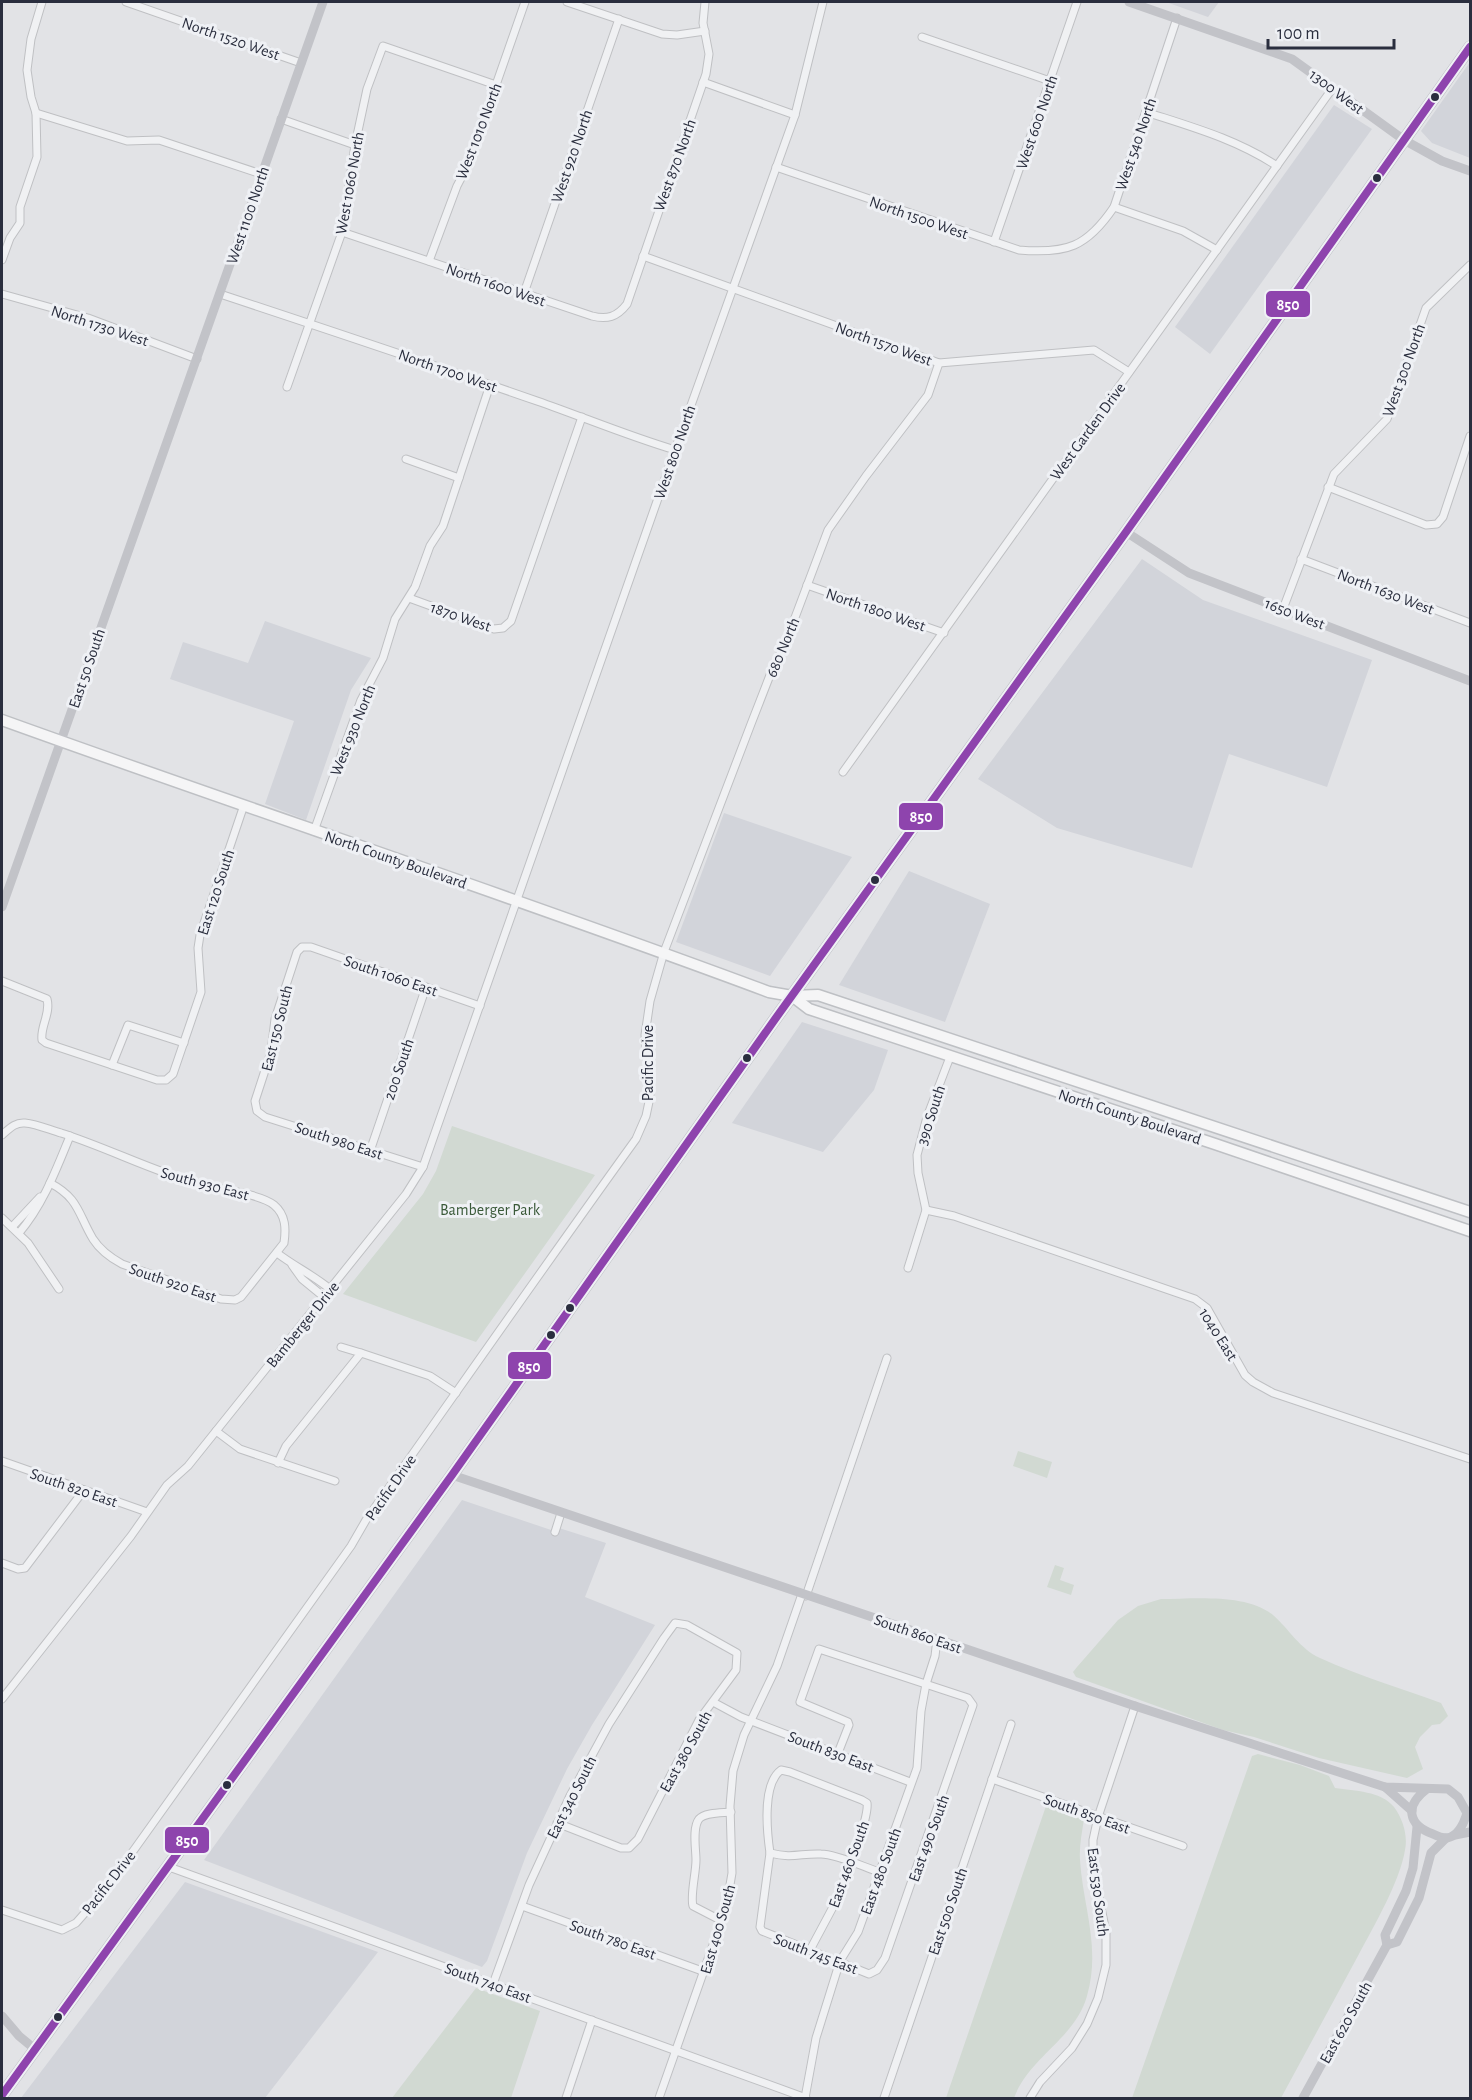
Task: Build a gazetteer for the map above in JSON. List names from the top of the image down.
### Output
{
  "streets": {
    "main road": ["North County Boulevard"],
    "street": [
      "North 1520 West",
      "1300 West",
      "West 600 North",
      "West 1010 North",
      "West 540 North",
      "West 920 North",
      "West 870 North",
      "West 1060 North",
      "West 1100 North",
      "North 1500 West",
      "North 1600 West",
      "North 1730 West",
      "North 1570 West",
      "North 1700 West",
      "West 300 North",
      "West Garden Drive",
      "West 800 North",
      "North 1630 West",
      "North 1800 West",
      "1650 West",
      "1870 West",
      "680 North",
      "East 50 South",
      "West 930 North",
      "East 120 South",
      "South 1060 East",
      "East 150 South",
      "Pacific Drive",
      "200 South",
      "390 South",
      "South 980 East",
      "South 930 East",
      "South 920 East",
      "Bamberger Drive",
      "1040 East",
      "South 820 East",
      "South 860 East",
      "East 380 South",
      "South 830 East",
      "East 340 South",
      "South 850 East",
      "East 490 South",
      "East 460 South",
      "East 480 South",
      "East 530 South",
      "East 500 South",
      "East 400 South",
      "South 780 East",
      "South 745 East",
      "South 740 East",
      "East 620 South"
    ]
  },
  "crossings": [
    ["North 1520 West", "West 1100 North"],
    ["1300 West", "West 540 North"],
    ["1300 West", "West Garden Drive"],
    ["West 600 North", "North 1500 West"],
    ["West 1010 North", "West 1060 North"],
    ["West 1010 North", "North 1600 West"],
    ["West 540 North", "North 1500 West"],
    ["West 920 North", "North 1600 West"],
    ["West 870 North", "North 1600 West"],
    ["West 870 North", "North 1570 West"],
    ["West 1060 North", "North 1600 West"],
    ["West 1060 North", "North 1700 West"],
    ["West 1100 North", "North 1730 West"],
    ["West 1100 North", "North 1700 West"],
    ["West 1100 North", "East 50 South"],
    ["North 1500 West", "West 800 North"],
    ["North 1570 West", "West Garden Drive"],
    ["North 1570 West", "West 800 North"],
    ["North 1570 West", "680 North"],
    ["North 1700 West", "West 800 North"],
    ["North 1700 West", "1870 West"],
    ["West 300 North", "North 1630 West"],
    ["West 300 North", "1650 West"],
    ["West Garden Drive", "North 1800 West"],
    ["West 800 North", "North County Boulevard"],
    ["West 800 North", "Bamberger Drive"],
    ["North 1800 West", "680 North"],
    ["1870 West", "West 930 North"],
    ["680 North", "North County Boulevard"],
    ["680 North", "Pacific Drive"],
    ["East 50 South", "North County Boulevard"],
    ["West 930 North", "North County Boulevard"],
    ["North County Boulevard", "East 120 South"],
    ["North County Boulevard", "Pacific Drive"],
    ["North County Boulevard", "390 South"],
    ["North County Boulevard", "Bamberger Drive"],
    ["South 1060 East", "East 150 South"],
    ["South 1060 East", "200 South"],
    ["South 1060 East", "Bamberger Drive"],
    ["East 150 South", "South 980 East"],
    ["200 South", "South 980 East"],
    ["390 South", "1040 East"],
    ["South 980 East", "Bamberger Drive"],
    ["South 930 East", "South 920 East"],
    ["Bamberger Drive", "South 820 East"],
    ["South 860 East", "East 480 South"],
    ["South 860 East", "East 530 South"],
    ["South 860 East", "East 400 South"],
    ["South 860 East", "East 620 South"],
    ["East 380 South", "South 830 East"],
    ["East 380 South", "East 340 South"],
    ["South 830 East", "East 480 South"],
    ["South 830 East", "East 400 South"],
    ["East 340 South", "South 780 East"],
    ["East 340 South", "South 740 East"],
    ["South 850 East", "East 530 South"],
    ["South 850 East", "East 500 South"],
    ["East 490 South", "East 480 South"],
    ["East 490 South", "South 745 East"],
    ["East 460 South", "South 745 East"],
    ["East 480 South", "South 745 East"],
    ["East 480 South", "South 740 East"],
    ["East 400 South", "South 780 East"],
    ["East 400 South", "South 740 East"]
  ],
  "parks": ["Bamberger Park"],
  "lines": ["transit line 850"],
  "scale_bar": "100 m"
}
